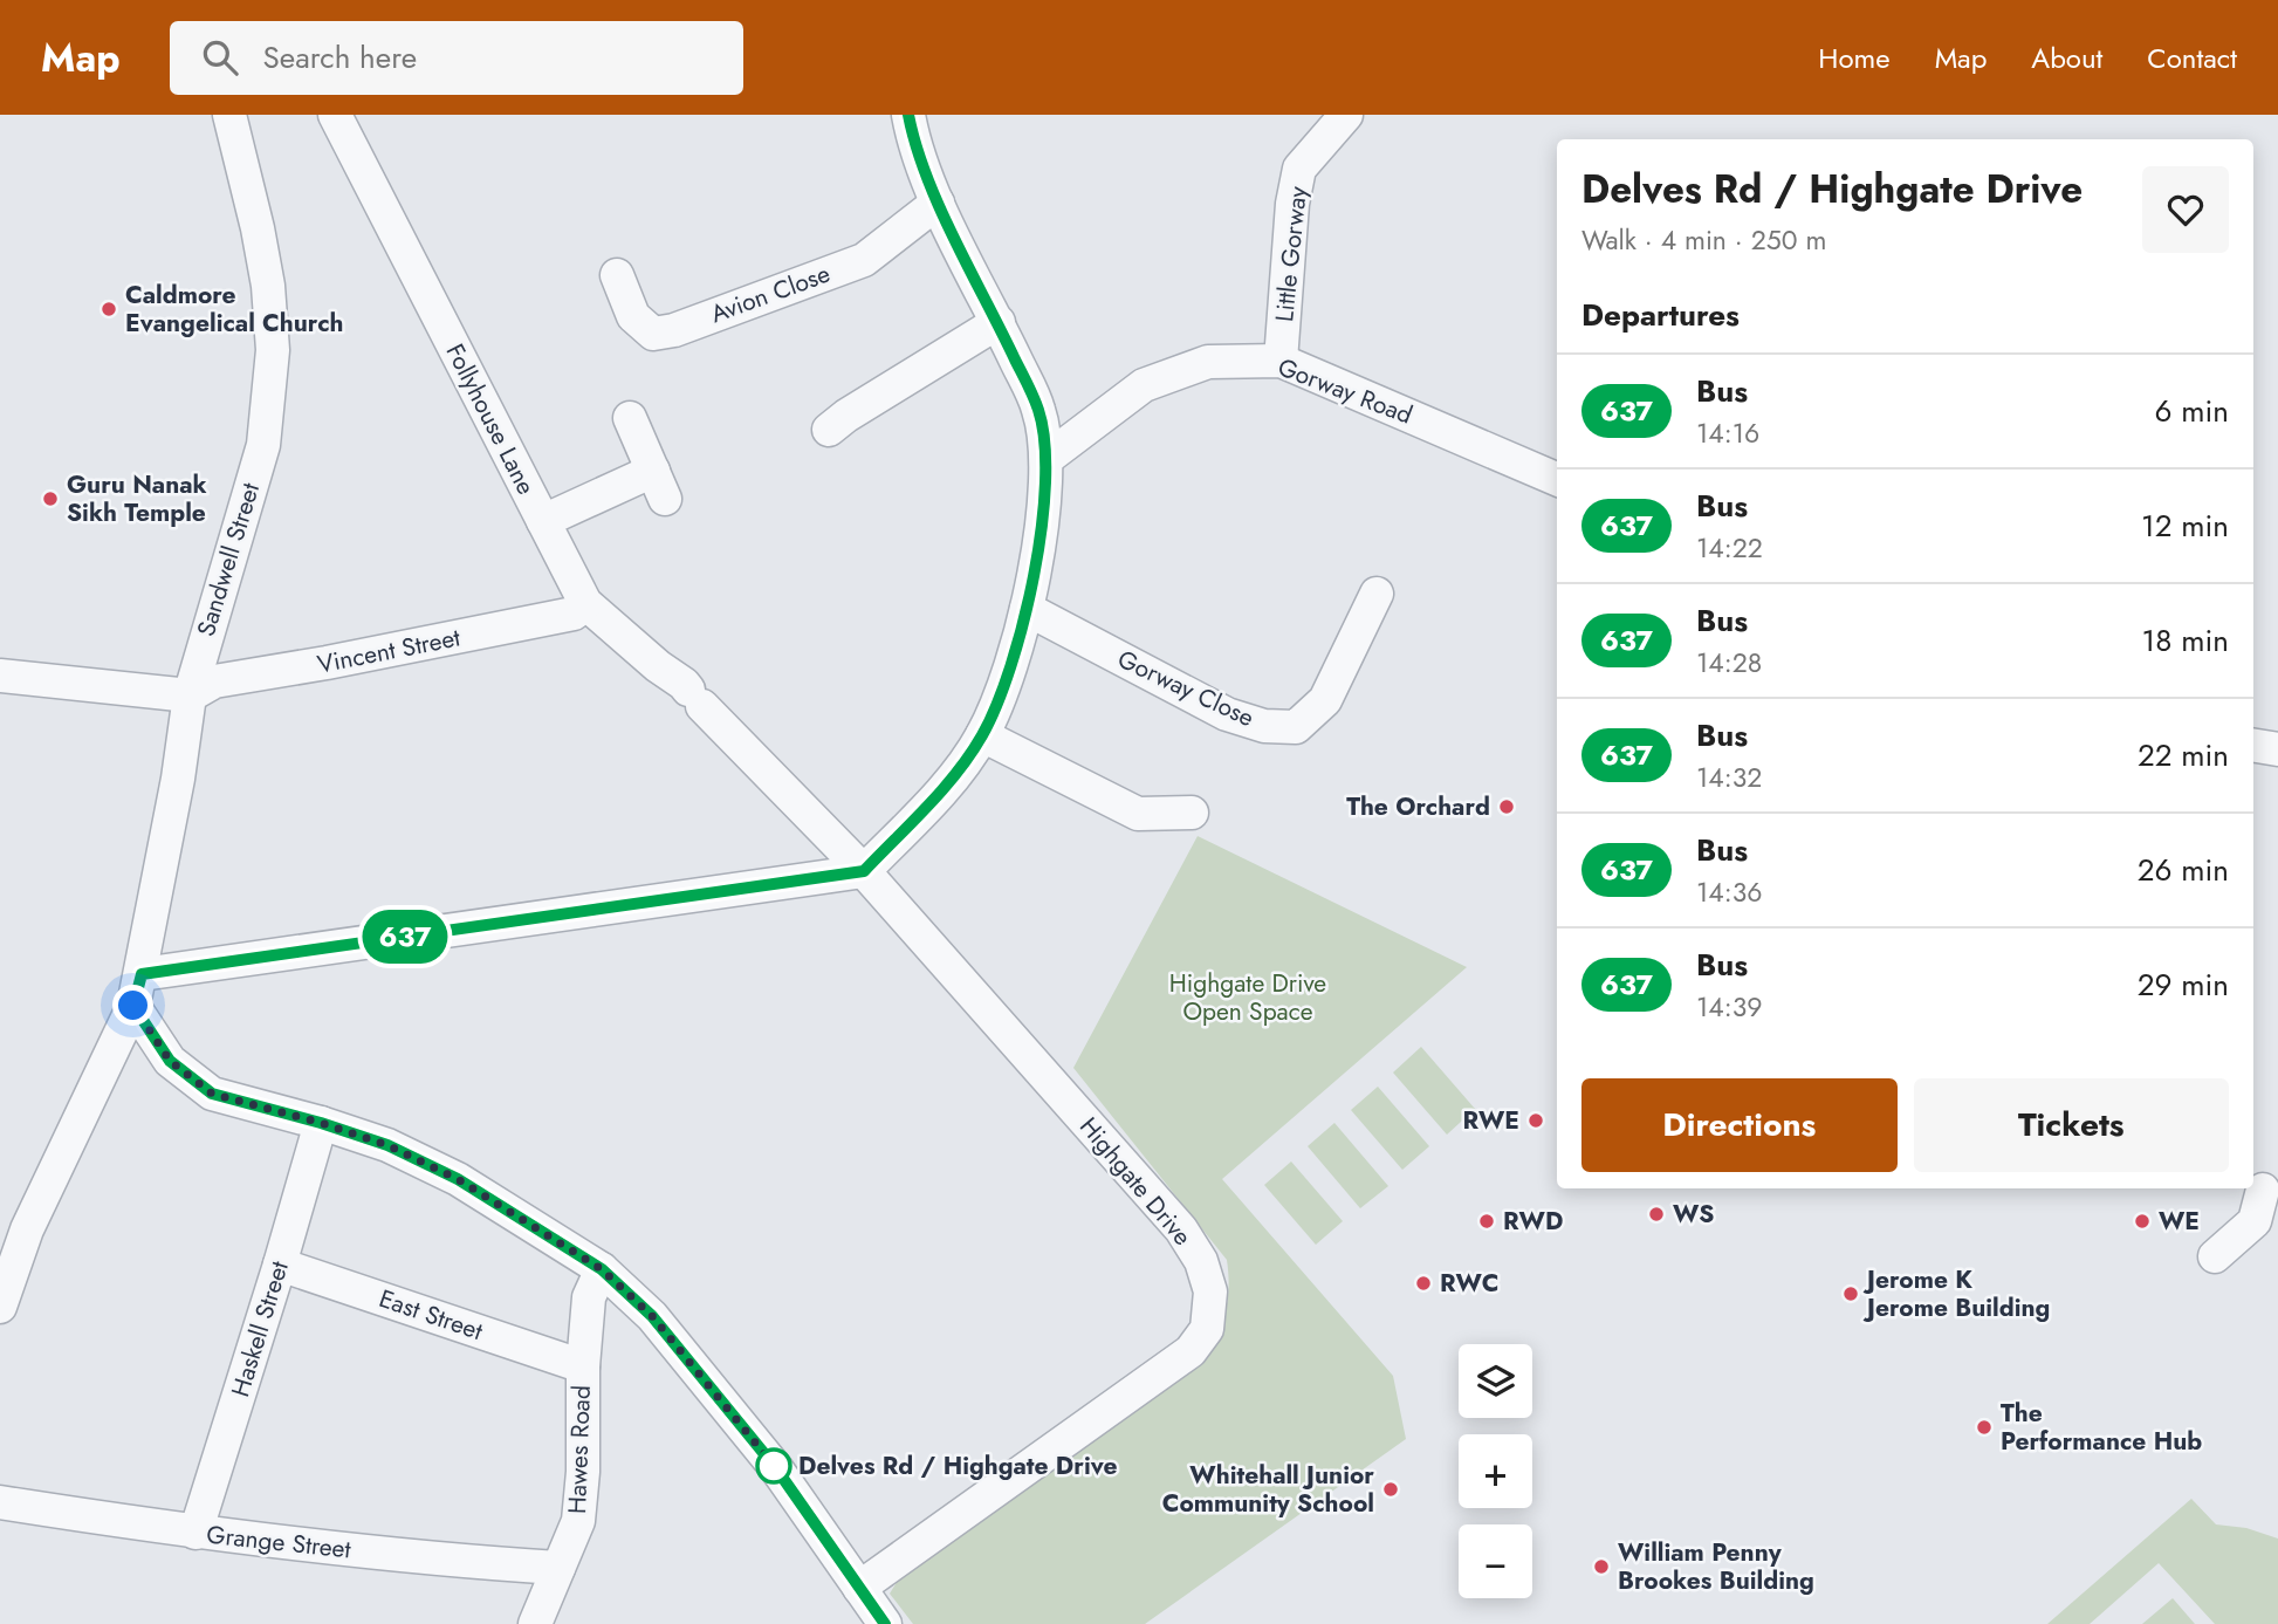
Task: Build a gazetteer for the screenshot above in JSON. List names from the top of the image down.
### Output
{
  "streets": {
    "street": [
      "Little Gorway",
      "Avion Close",
      "Gorway Road",
      "Follyhouse Lane",
      "Sandwell Street",
      "Vincent Street",
      "Gorway Close",
      "Highgate Drive",
      "East Street",
      "Haskell Street",
      "Hawes Road",
      "Grange Street"
    ]
  },
  "crossings": [
    ["Little Gorway", "Gorway Road"],
    ["Follyhouse Lane", "Vincent Street"],
    ["Follyhouse Lane", "Highgate Drive"],
    ["Sandwell Street", "Vincent Street"],
    ["East Street", "Haskell Street"],
    ["East Street", "Hawes Road"],
    ["Haskell Street", "Grange Street"],
    ["Hawes Road", "Grange Street"]
  ],
  "parks": ["Highgate Drive Open Space"],
  "places": [
    "Caldmore Evangelical Church",
    "Guru Nanak Sikh Temple",
    "The Orchard",
    "RWE",
    "WS",
    "RWD",
    "WE",
    "RWC",
    "Jerome K Jerome Building",
    "The Performance Hub",
    "Delves Rd / Highgate Drive",
    "Whitehall Junior Community School",
    "William Penny Brookes Building"
  ],
  "lines": ["bus line 637"],
  "page": {
    "header": "Map",
    "search": "Search here",
    "nav": [
      "Home",
      "Map",
      "About",
      "Contact"
    ],
    "on_map": "637",
    "heading": [
      ["Delves Rd / Highgate Drive", "Walk · 4 min · 250 m"],
      "Departures"
    ],
    "list": [
      {
        "mark": "637",
        "name": "Bus",
        "note": "14:16",
        "value": "6 min"
      },
      {
        "mark": "637",
        "name": "Bus",
        "note": "14:22",
        "value": "12 min"
      },
      {
        "mark": "637",
        "name": "Bus",
        "note": "14:28",
        "value": "18 min"
      },
      {
        "mark": "637",
        "name": "Bus",
        "note": "14:32",
        "value": "22 min"
      },
      {
        "mark": "637",
        "name": "Bus",
        "note": "14:36",
        "value": "26 min"
      },
      {
        "mark": "637",
        "name": "Bus",
        "note": "14:39",
        "value": "29 min"
      }
    ],
    "buttons": ["Directions", "Tickets"],
    "map_buttons": ["+", "−"]
  }
}
